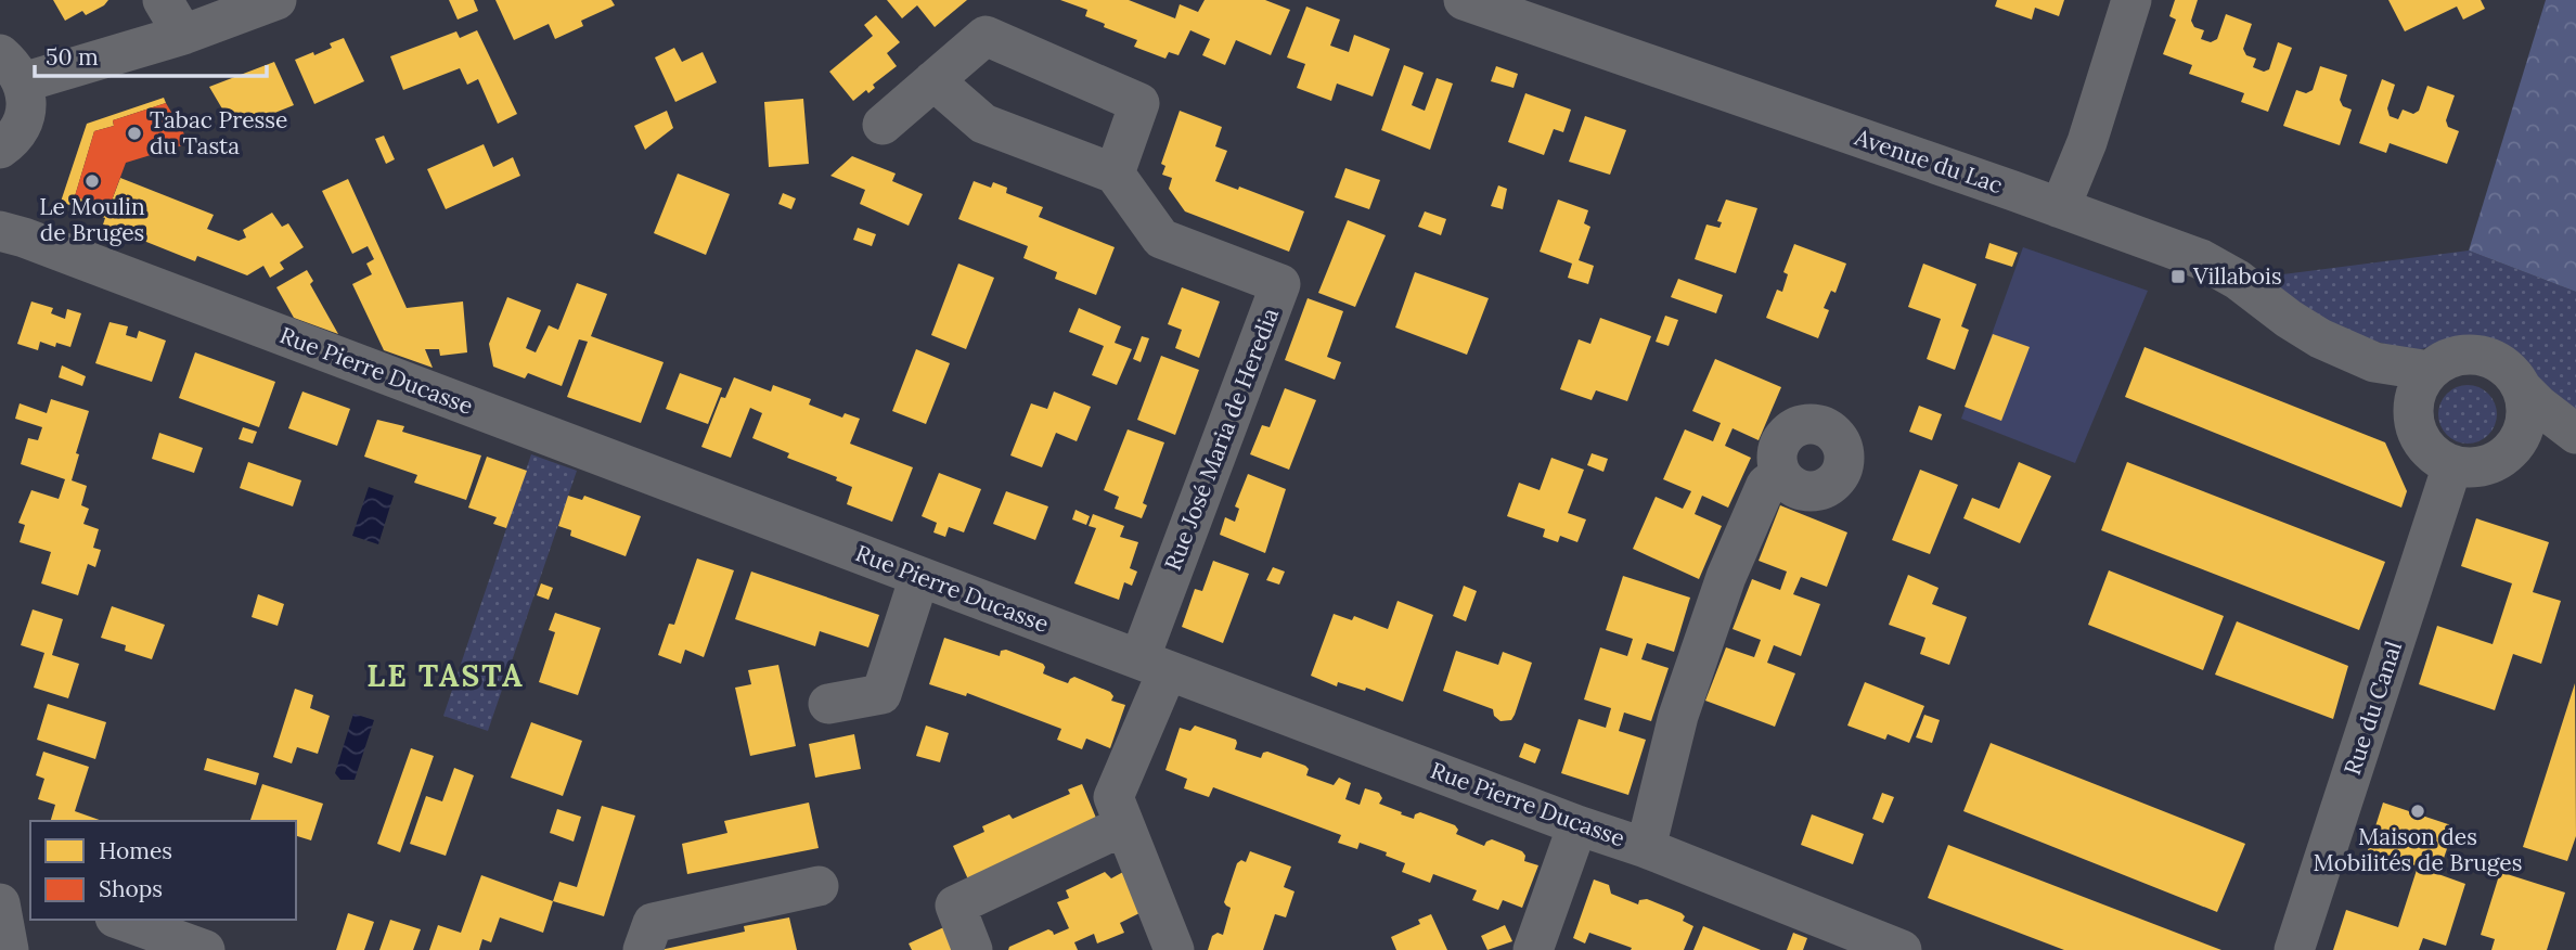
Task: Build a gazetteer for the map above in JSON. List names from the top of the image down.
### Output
{
  "streets": {
    "street": [
      "Avenue du Lac",
      "Rue Pierre Ducasse",
      "Rue José Maria de Heredia",
      "Rue du Canal"
    ]
  },
  "crossings": [
    ["Avenue du Lac", "Rue du Canal"],
    ["Rue Pierre Ducasse", "Rue José Maria de Heredia"]
  ],
  "districts": ["LE TASTA"],
  "places": {
    "other": ["Tabac Presse du Tasta", "Le Moulin de Bruges", "Maison des Mobilités de Bruges"],
    "transit": ["Villabois"]
  },
  "legend": ["Homes", "Shops"],
  "scale_bar": "50 m"
}
